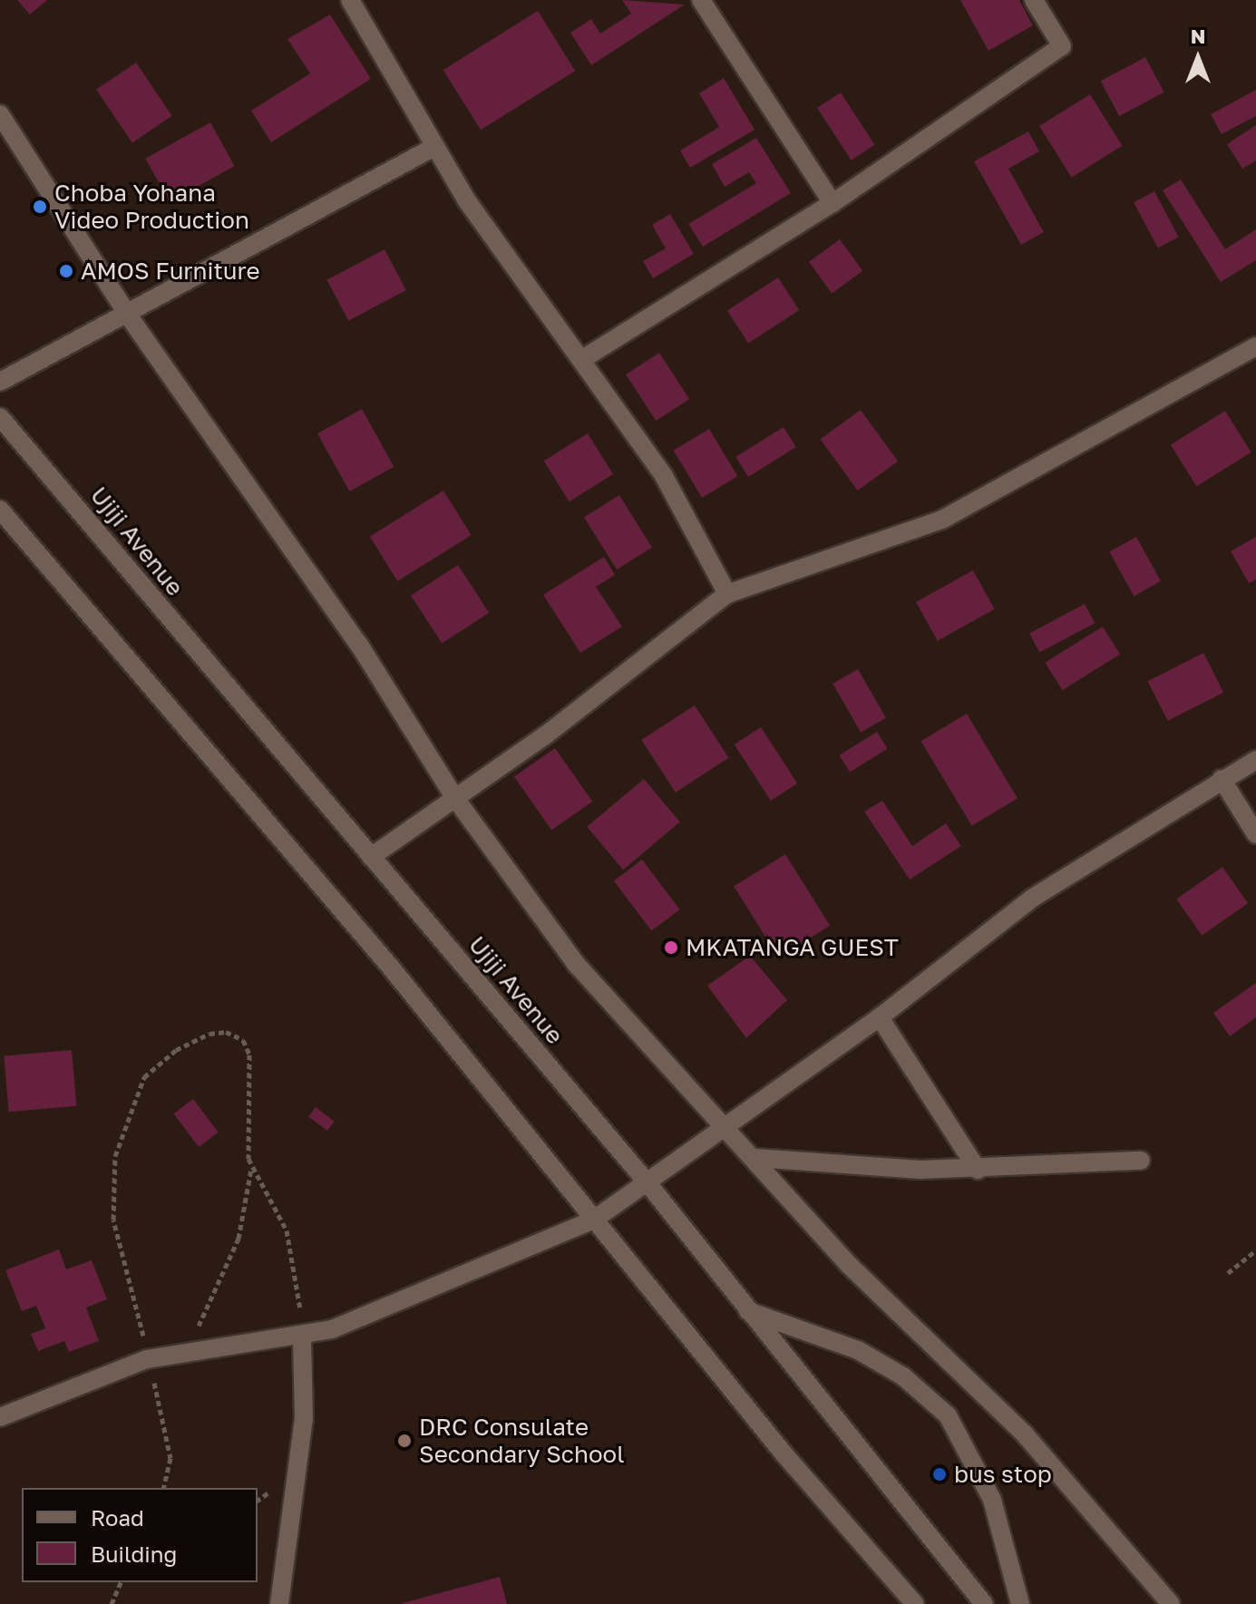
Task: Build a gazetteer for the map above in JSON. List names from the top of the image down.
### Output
{
  "streets": {
    "street": ["Ujiji Avenue"]
  },
  "places": [
    "Choba Yohana Video Production",
    "AMOS Furniture",
    "MKATANGA GUEST",
    "DRC Consulate Secondary School",
    "bus stop"
  ],
  "legend": ["Road", "Building"],
  "north": "top"
}
